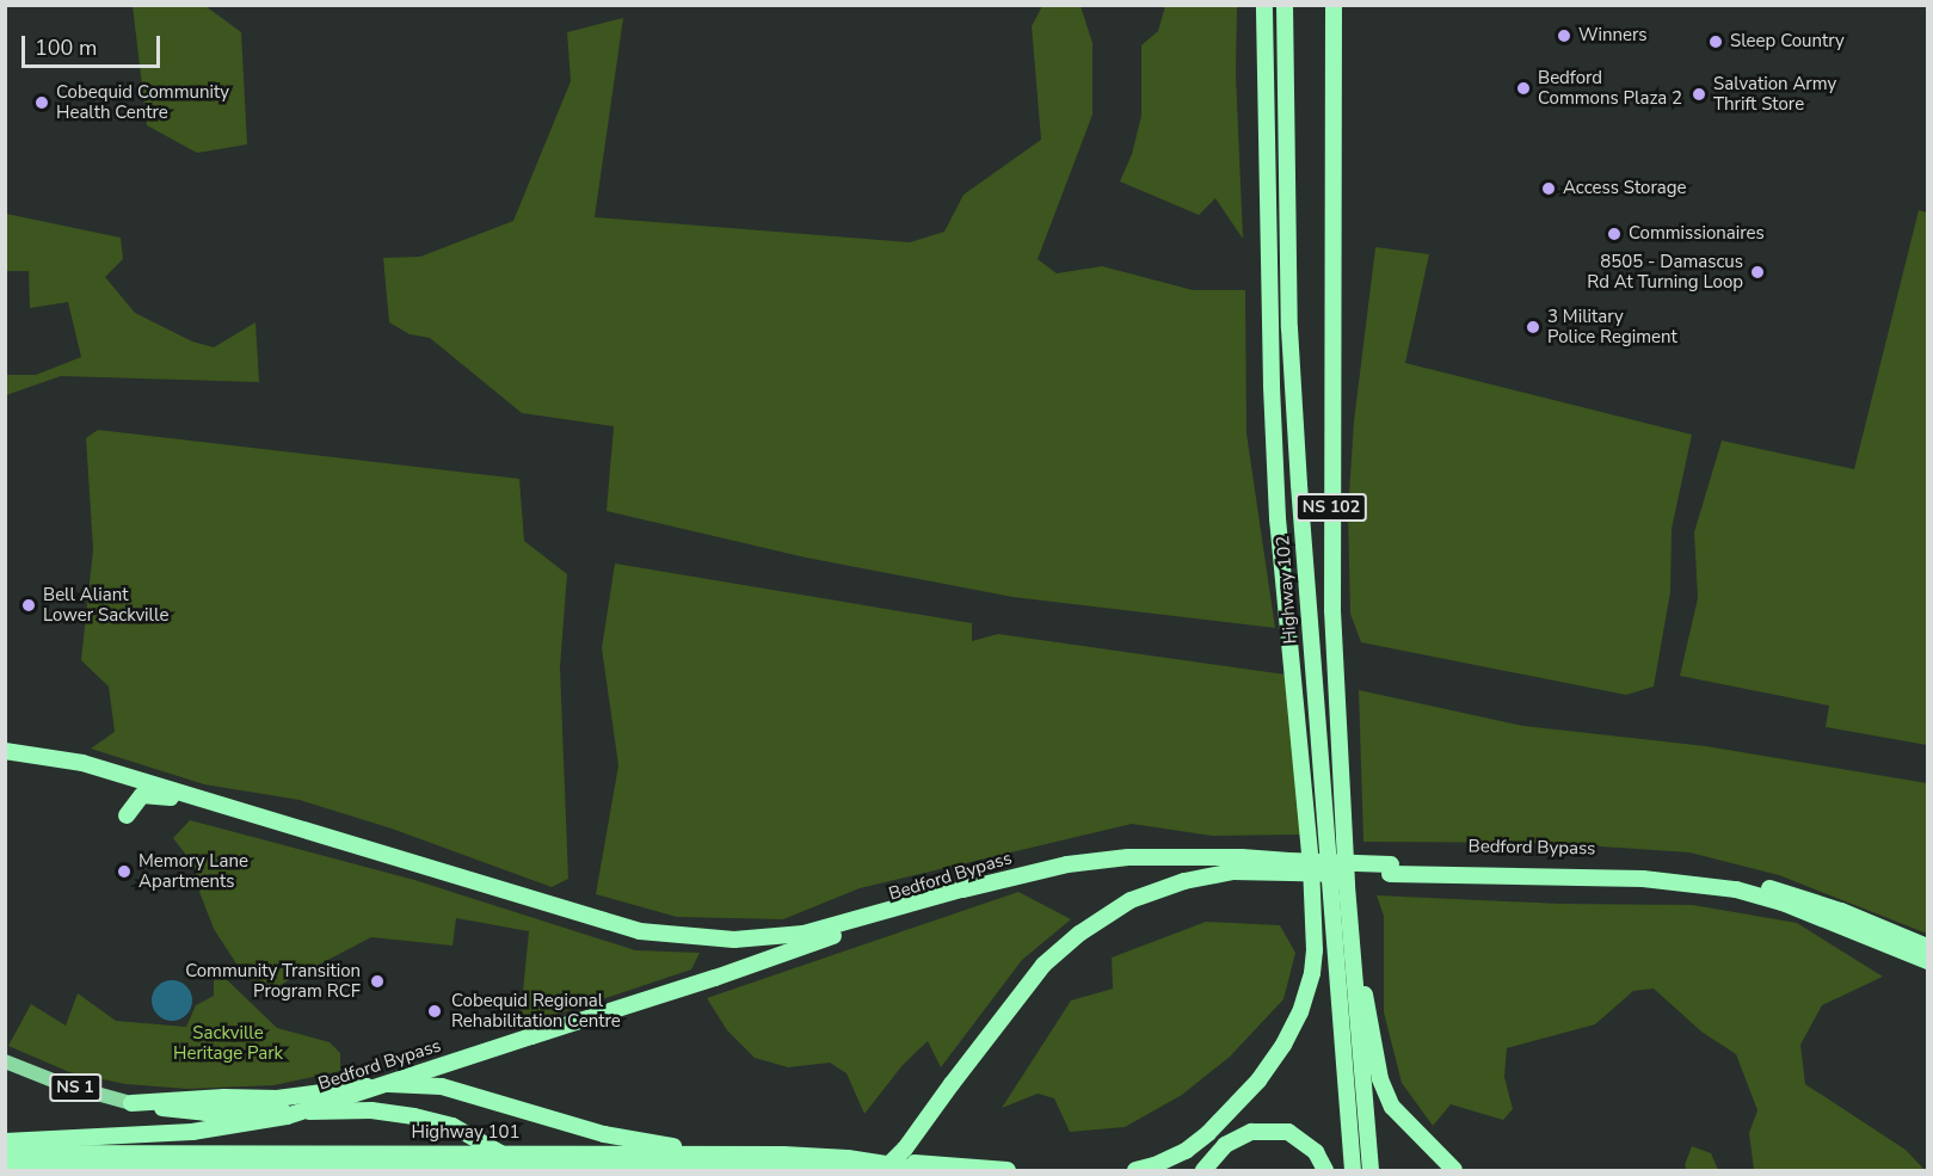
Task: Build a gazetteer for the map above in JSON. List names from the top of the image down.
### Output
{
  "streets": {
    "highway": [
      "NS 102",
      "Highway 102",
      "Bedford Bypass",
      "Highway 101"
    ],
    "main road": ["NS 1"]
  },
  "parks": ["Sackville Heritage Park"],
  "places": [
    "Winners",
    "Sleep Country",
    "Bedford Commons Plaza 2",
    "Salvation Army Thrift Store",
    "Cobequid Community Health Centre",
    "Access Storage",
    "Commissionaires",
    "8505 - Damascus Rd At Turning Loop",
    "3 Military Police Regiment",
    "Bell Aliant Lower Sackville",
    "Memory Lane Apartments",
    "Community Transition Program RCF",
    "Cobequid Regional Rehabilitation Centre"
  ],
  "scale_bar": "100 m"
}
